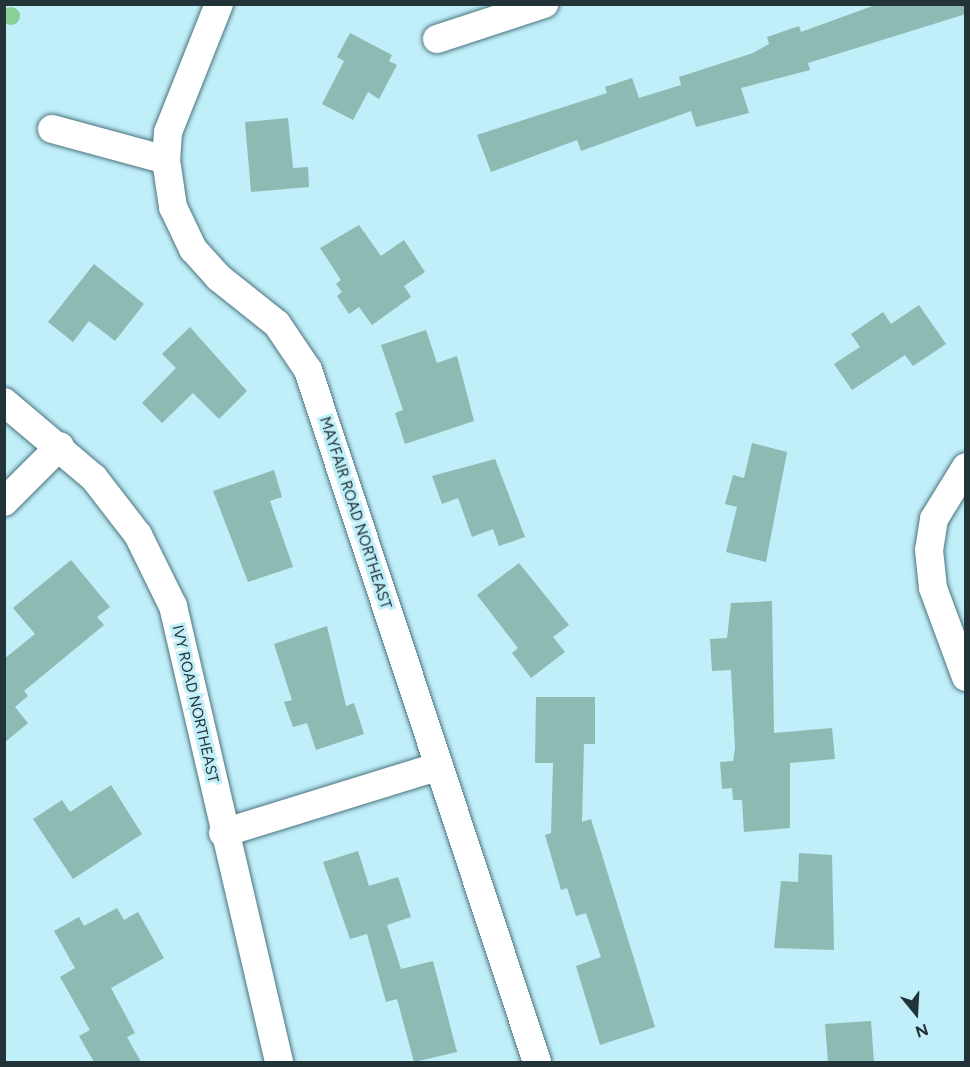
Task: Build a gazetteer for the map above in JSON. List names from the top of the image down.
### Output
{
  "streets": {
    "street": ["MAYFAIR ROAD NORTHEAST", "IVY ROAD NORTHEAST"]
  },
  "north": "bottom"
}
